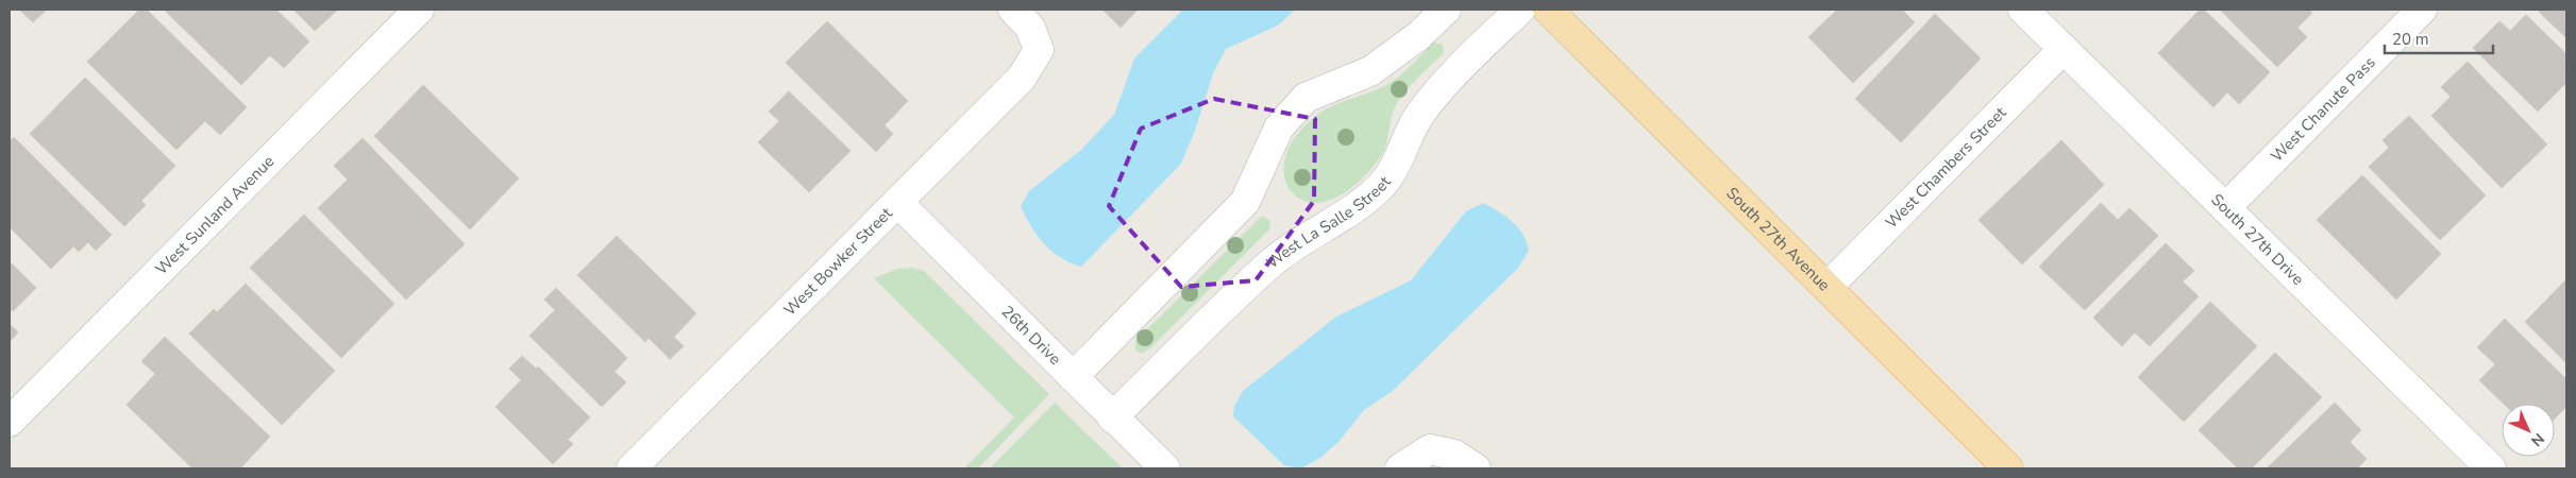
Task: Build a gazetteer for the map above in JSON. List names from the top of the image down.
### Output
{
  "streets": {
    "main road": ["South 27th Avenue"],
    "street": [
      "West Chanute Pass",
      "West Chambers Street",
      "West Sunland Avenue",
      "West La Salle Street",
      "South 27th Drive",
      "West Bowker Street",
      "26th Drive"
    ]
  },
  "crossings": [
    ["West Chanute Pass", "South 27th Drive"],
    ["West Chambers Street", "South 27th Avenue"],
    ["West Chambers Street", "South 27th Drive"],
    ["West La Salle Street", "26th Drive"],
    ["West Bowker Street", "26th Drive"]
  ],
  "scale_bar": "20 m",
  "north": "bottom right"
}
